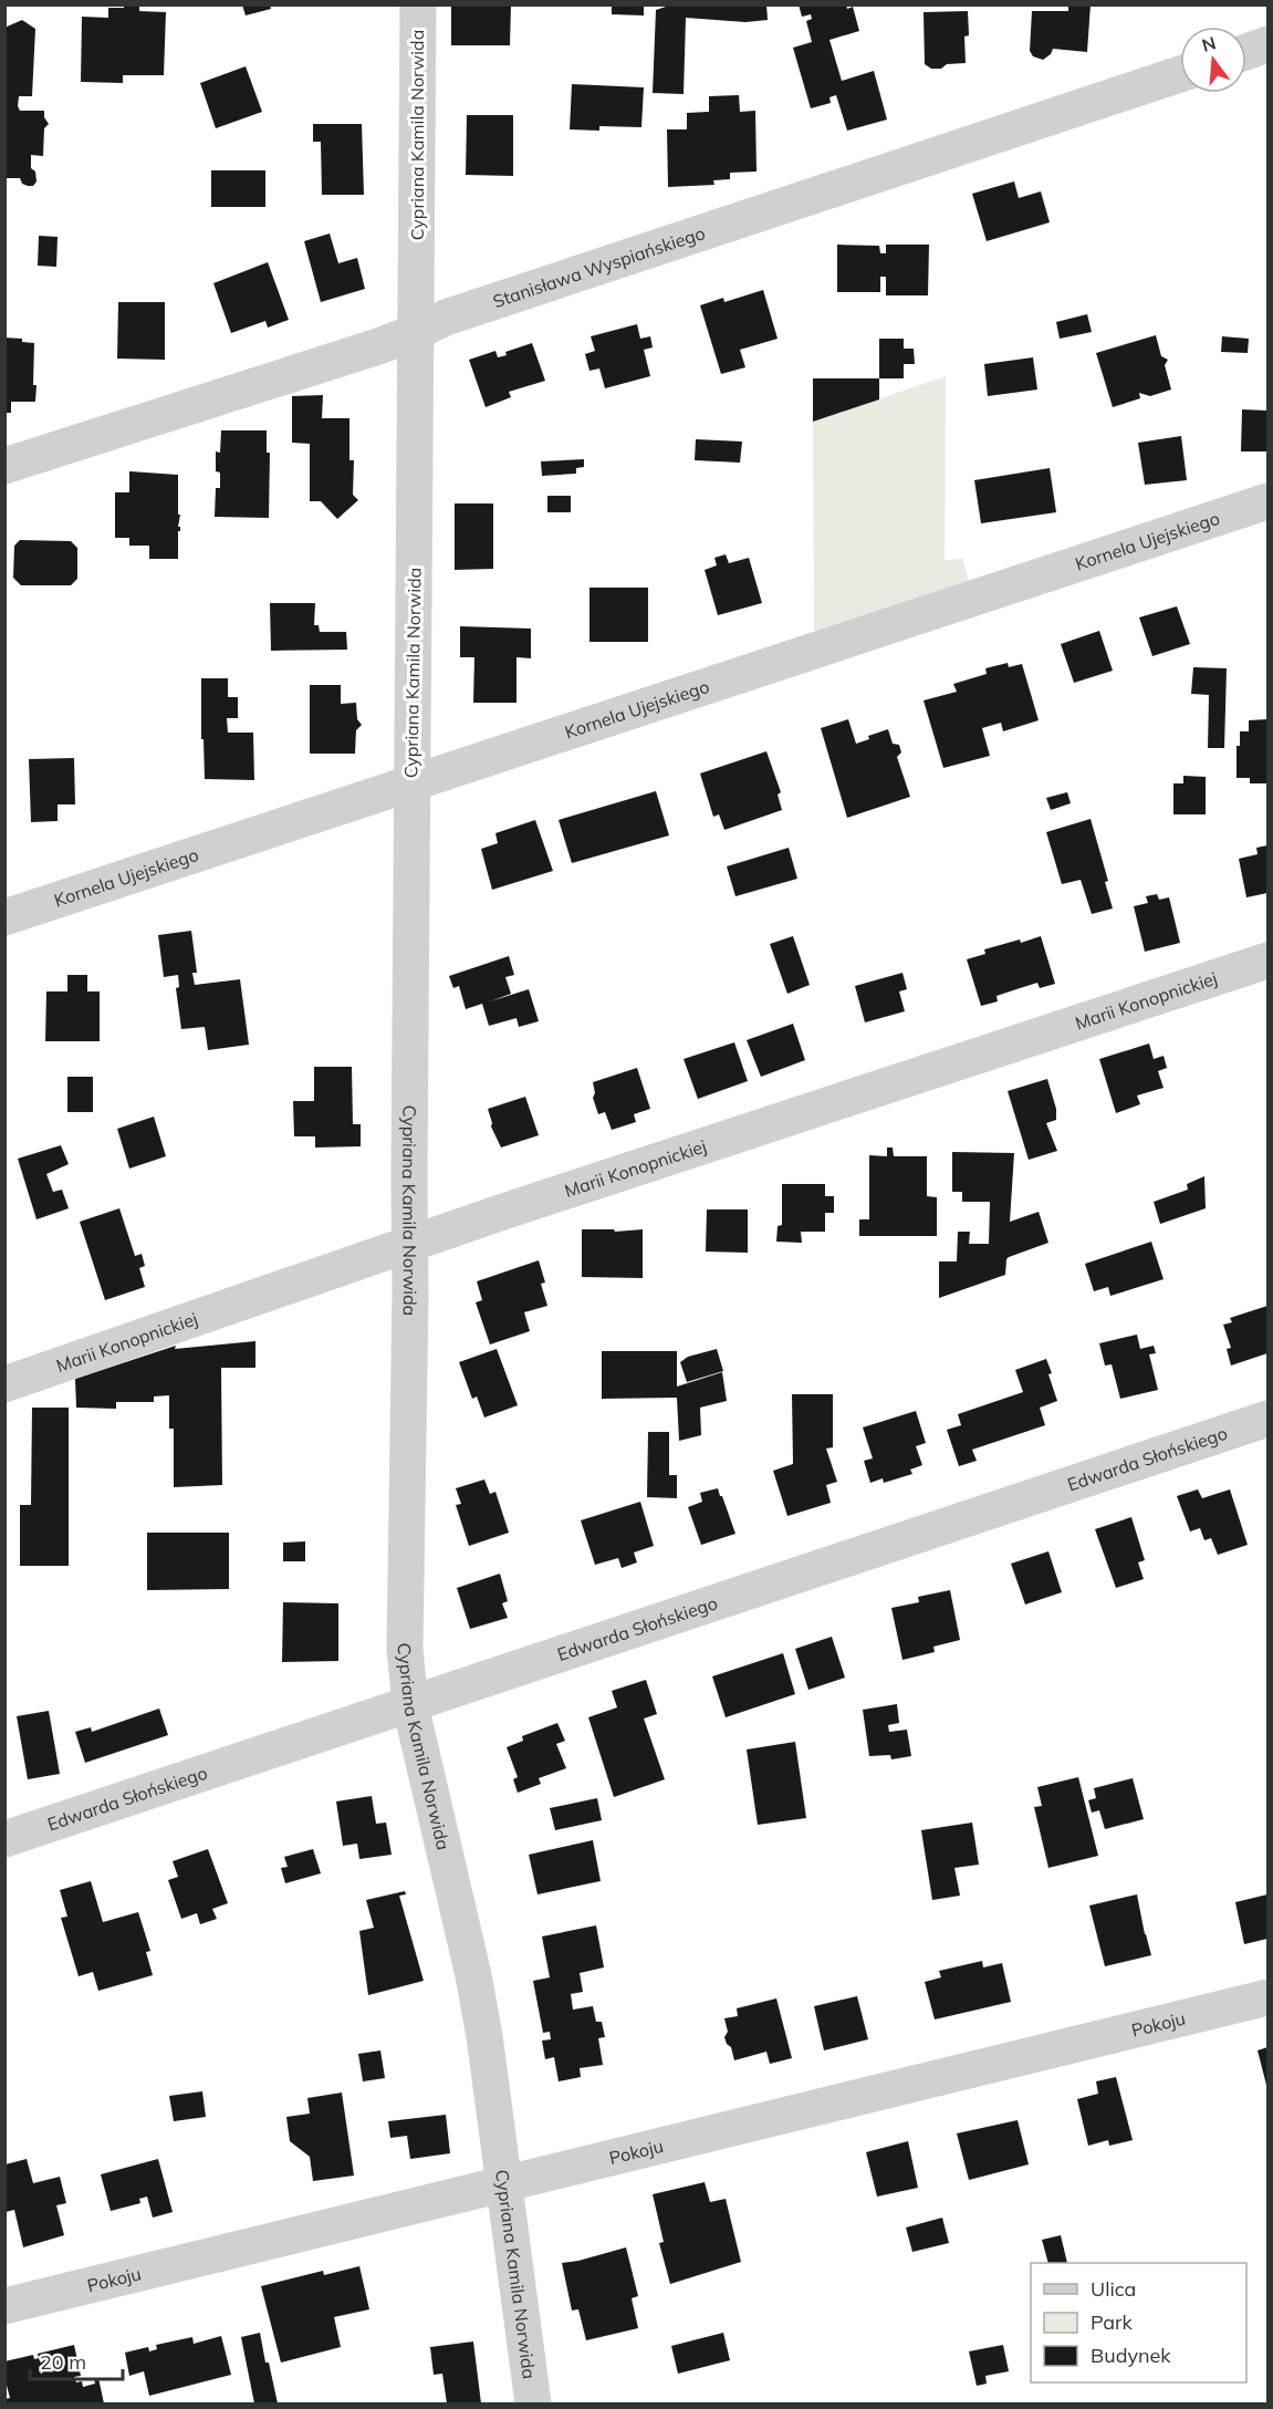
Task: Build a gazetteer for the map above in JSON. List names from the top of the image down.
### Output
{
  "streets": {
    "street": [
      "Cypriana Kamila Norwida",
      "Stanisława Wyspiańskiego",
      "Kornela Ujejskiego",
      "Marii Konopnickiej",
      "Edwarda Słońskiego",
      "Pokoju"
    ]
  },
  "crossings": [
    ["Cypriana Kamila Norwida", "Stanisława Wyspiańskiego"],
    ["Cypriana Kamila Norwida", "Kornela Ujejskiego"],
    ["Cypriana Kamila Norwida", "Marii Konopnickiej"],
    ["Cypriana Kamila Norwida", "Edwarda Słońskiego"],
    ["Cypriana Kamila Norwida", "Pokoju"]
  ],
  "legend": ["Ulica", "Park", "Budynek"],
  "scale_bar": "20 m",
  "north": "top"
}
